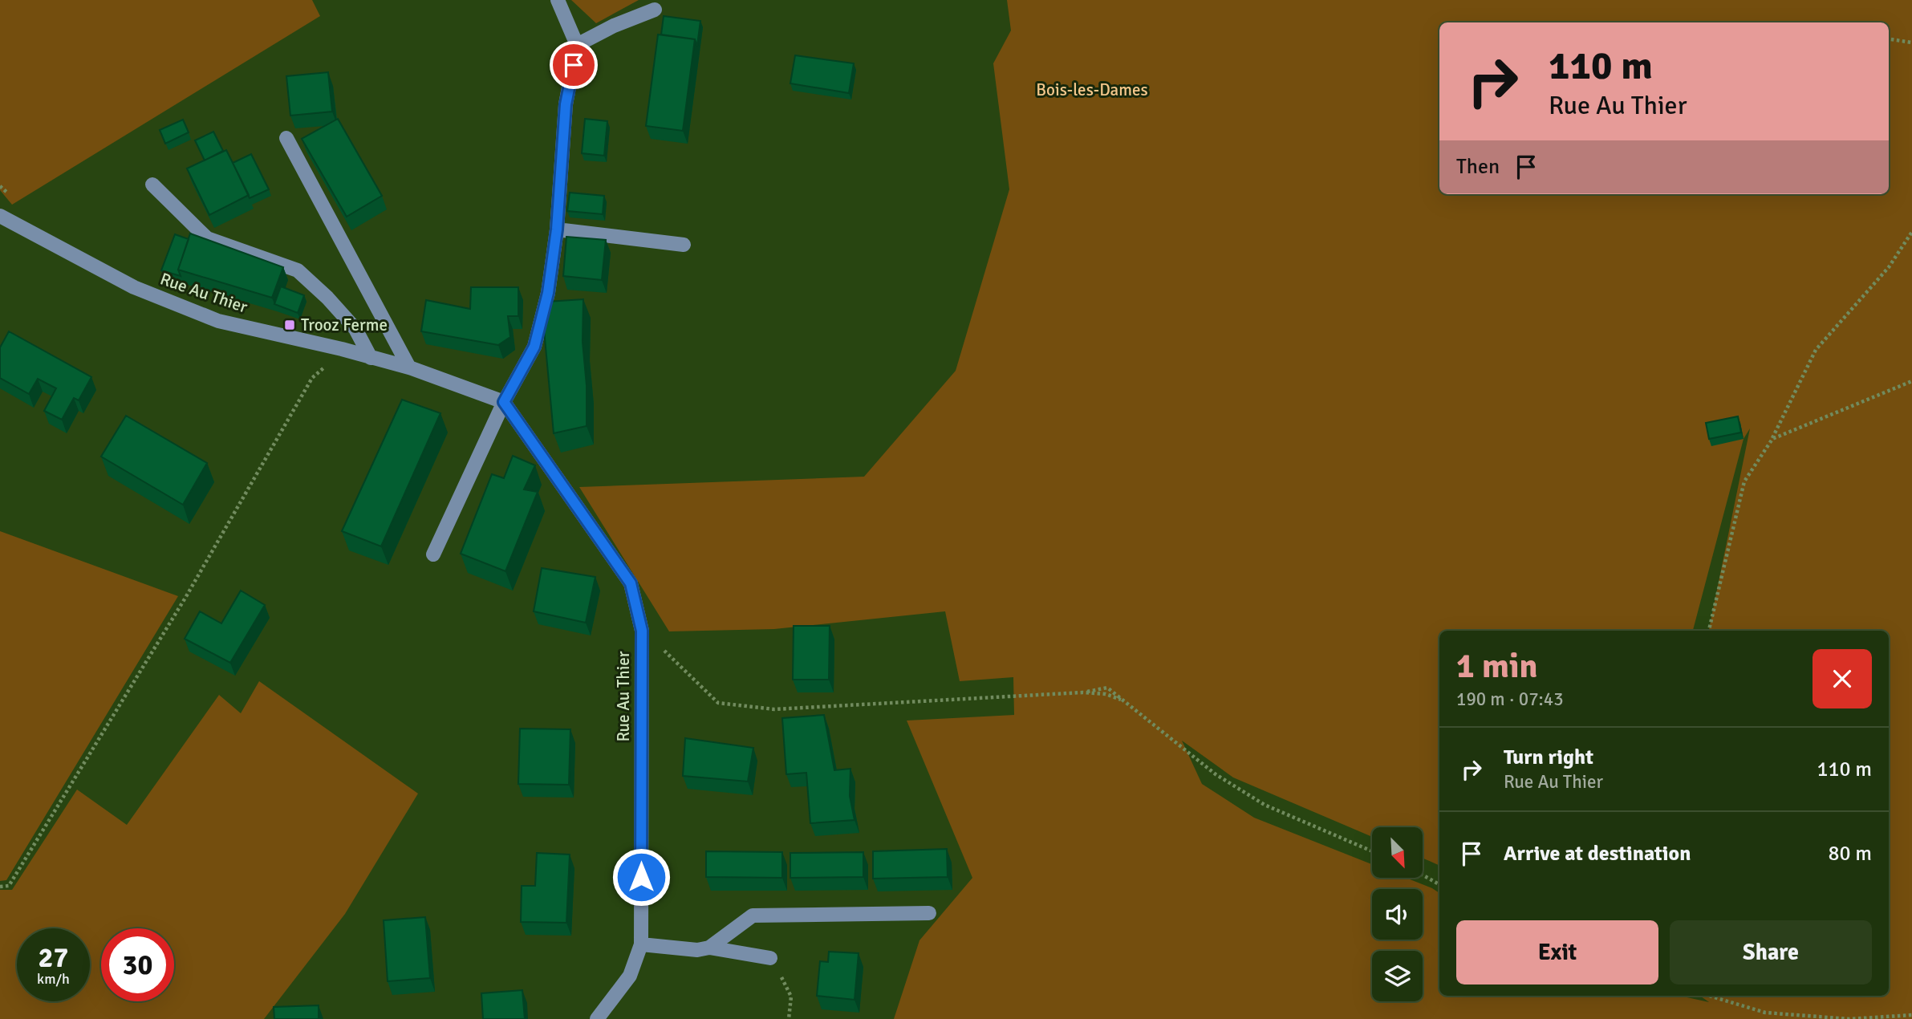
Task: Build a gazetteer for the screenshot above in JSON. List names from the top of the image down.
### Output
{
  "streets": {
    "street": ["Rue Au Thier"]
  },
  "parks": ["Bois-les-Dames"],
  "places": {
    "transit": ["Trooz Ferme"]
  },
  "north": "bottom right",
  "page": {
    "turn": ["110 m", "Rue Au Thier"],
    "then": "Then",
    "heading": ["1 min", "190 m · 07:43"],
    "list": [
      {
        "name": "Turn right",
        "note": "Rue Au Thier",
        "value": "110 m"
      },
      {
        "name": "Arrive at destination",
        "value": "80 m"
      }
    ],
    "buttons": ["Exit", "Share"],
    "speed": "27 km/h",
    "limit": "30"
  }
}
